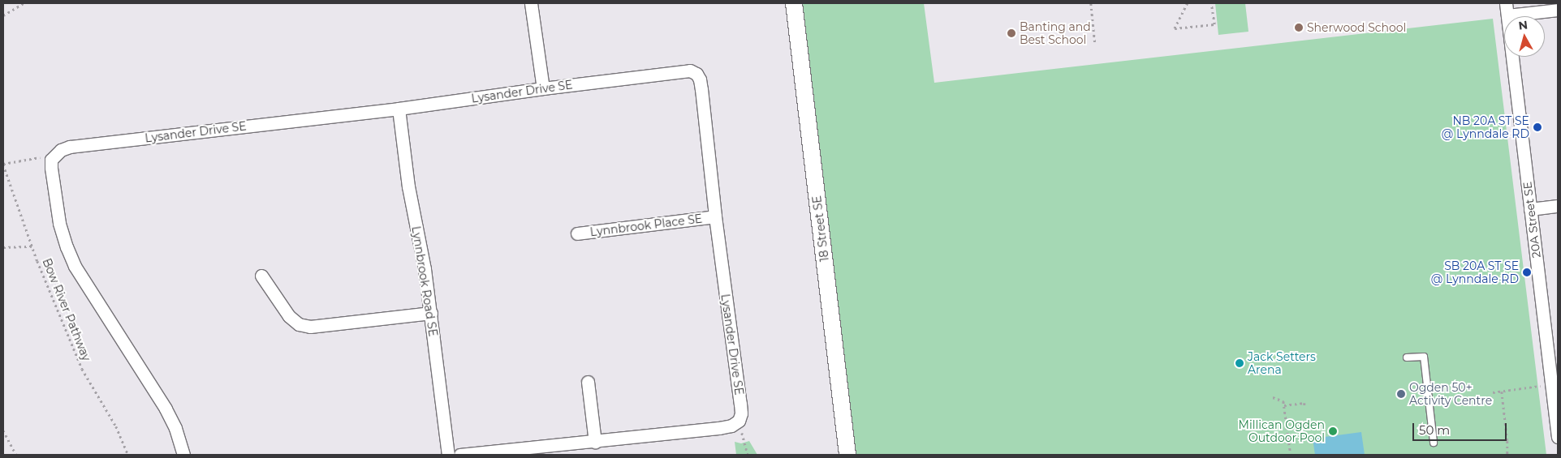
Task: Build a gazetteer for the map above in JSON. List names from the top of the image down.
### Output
{
  "streets": {
    "street": [
      "Lysander Drive SE",
      "20A Street SE",
      "Lynnbrook Place SE",
      "18 Street SE",
      "Lynnbrook Road SE"
    ],
    "path": ["Bow River Pathway"]
  },
  "crossings": [
    ["Lysander Drive SE", "Lynnbrook Place SE"],
    ["Lysander Drive SE", "Lynnbrook Road SE"]
  ],
  "places": [
    "Sherwood School",
    "Banting and Best School",
    "NB 20A ST SE @ Lynndale RD",
    "SB 20A ST SE @ Lynndale RD",
    "Jack Setters Arena",
    "Ogden 50+ Activity Centre",
    "Millican Ogden Outdoor Pool"
  ],
  "scale_bar": "50 m",
  "north": "top"
}
